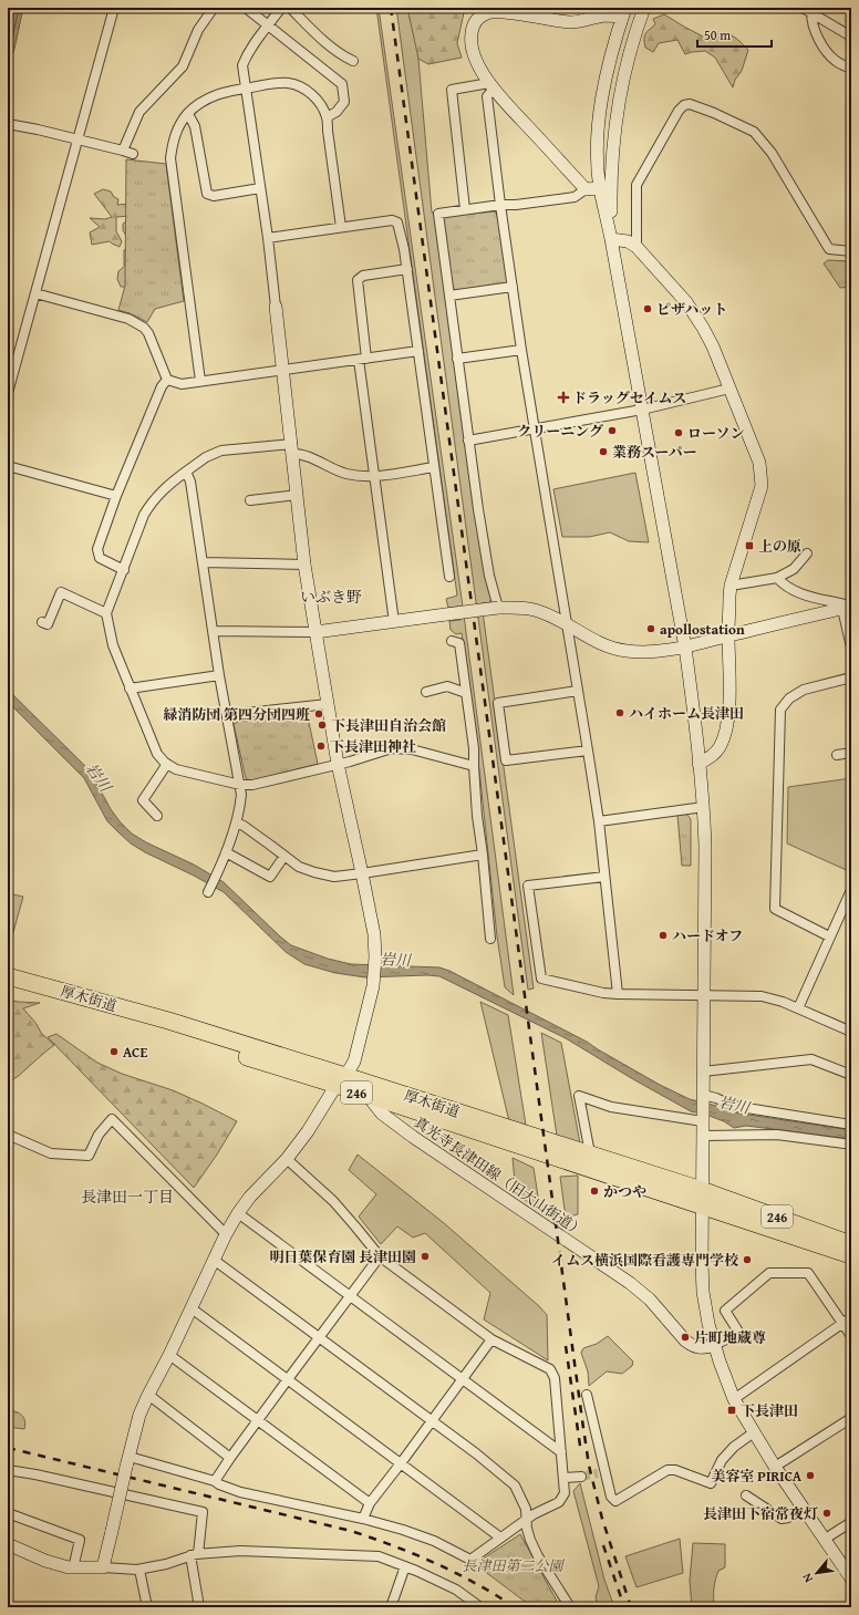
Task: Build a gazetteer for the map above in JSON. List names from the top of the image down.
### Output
{
  "streets": {
    "highway": ["厚木街道", "246"],
    "street": ["真光寺長津田線（旧大山街道）"]
  },
  "crossings": [
    ["厚木街道", "真光寺長津田線（旧大山街道）"]
  ],
  "districts": ["いぶき野", "長津田一丁目"],
  "water": ["岩川"],
  "parks": ["長津田第二公園"],
  "places": {
    "other": [
      "ピザハット",
      "クリーニング",
      "ローソン",
      "業務スーパー",
      "apollostation",
      "ハイホーム長津田",
      "緑消防団 第四分団四班",
      "下長津田自治会館",
      "下長津田神社",
      "ハードオフ",
      "ACE",
      "かつや",
      "明日葉保育園 長津田園",
      "イムス横浜国際看護専門学校",
      "片町地蔵尊",
      "美容室 PIRICA",
      "長津田下宿常夜灯"
    ],
    "health": ["ドラッグセイムス"],
    "transit": ["上の原", "下長津田"]
  },
  "scale_bar": "50 m",
  "north": "bottom left"
}
